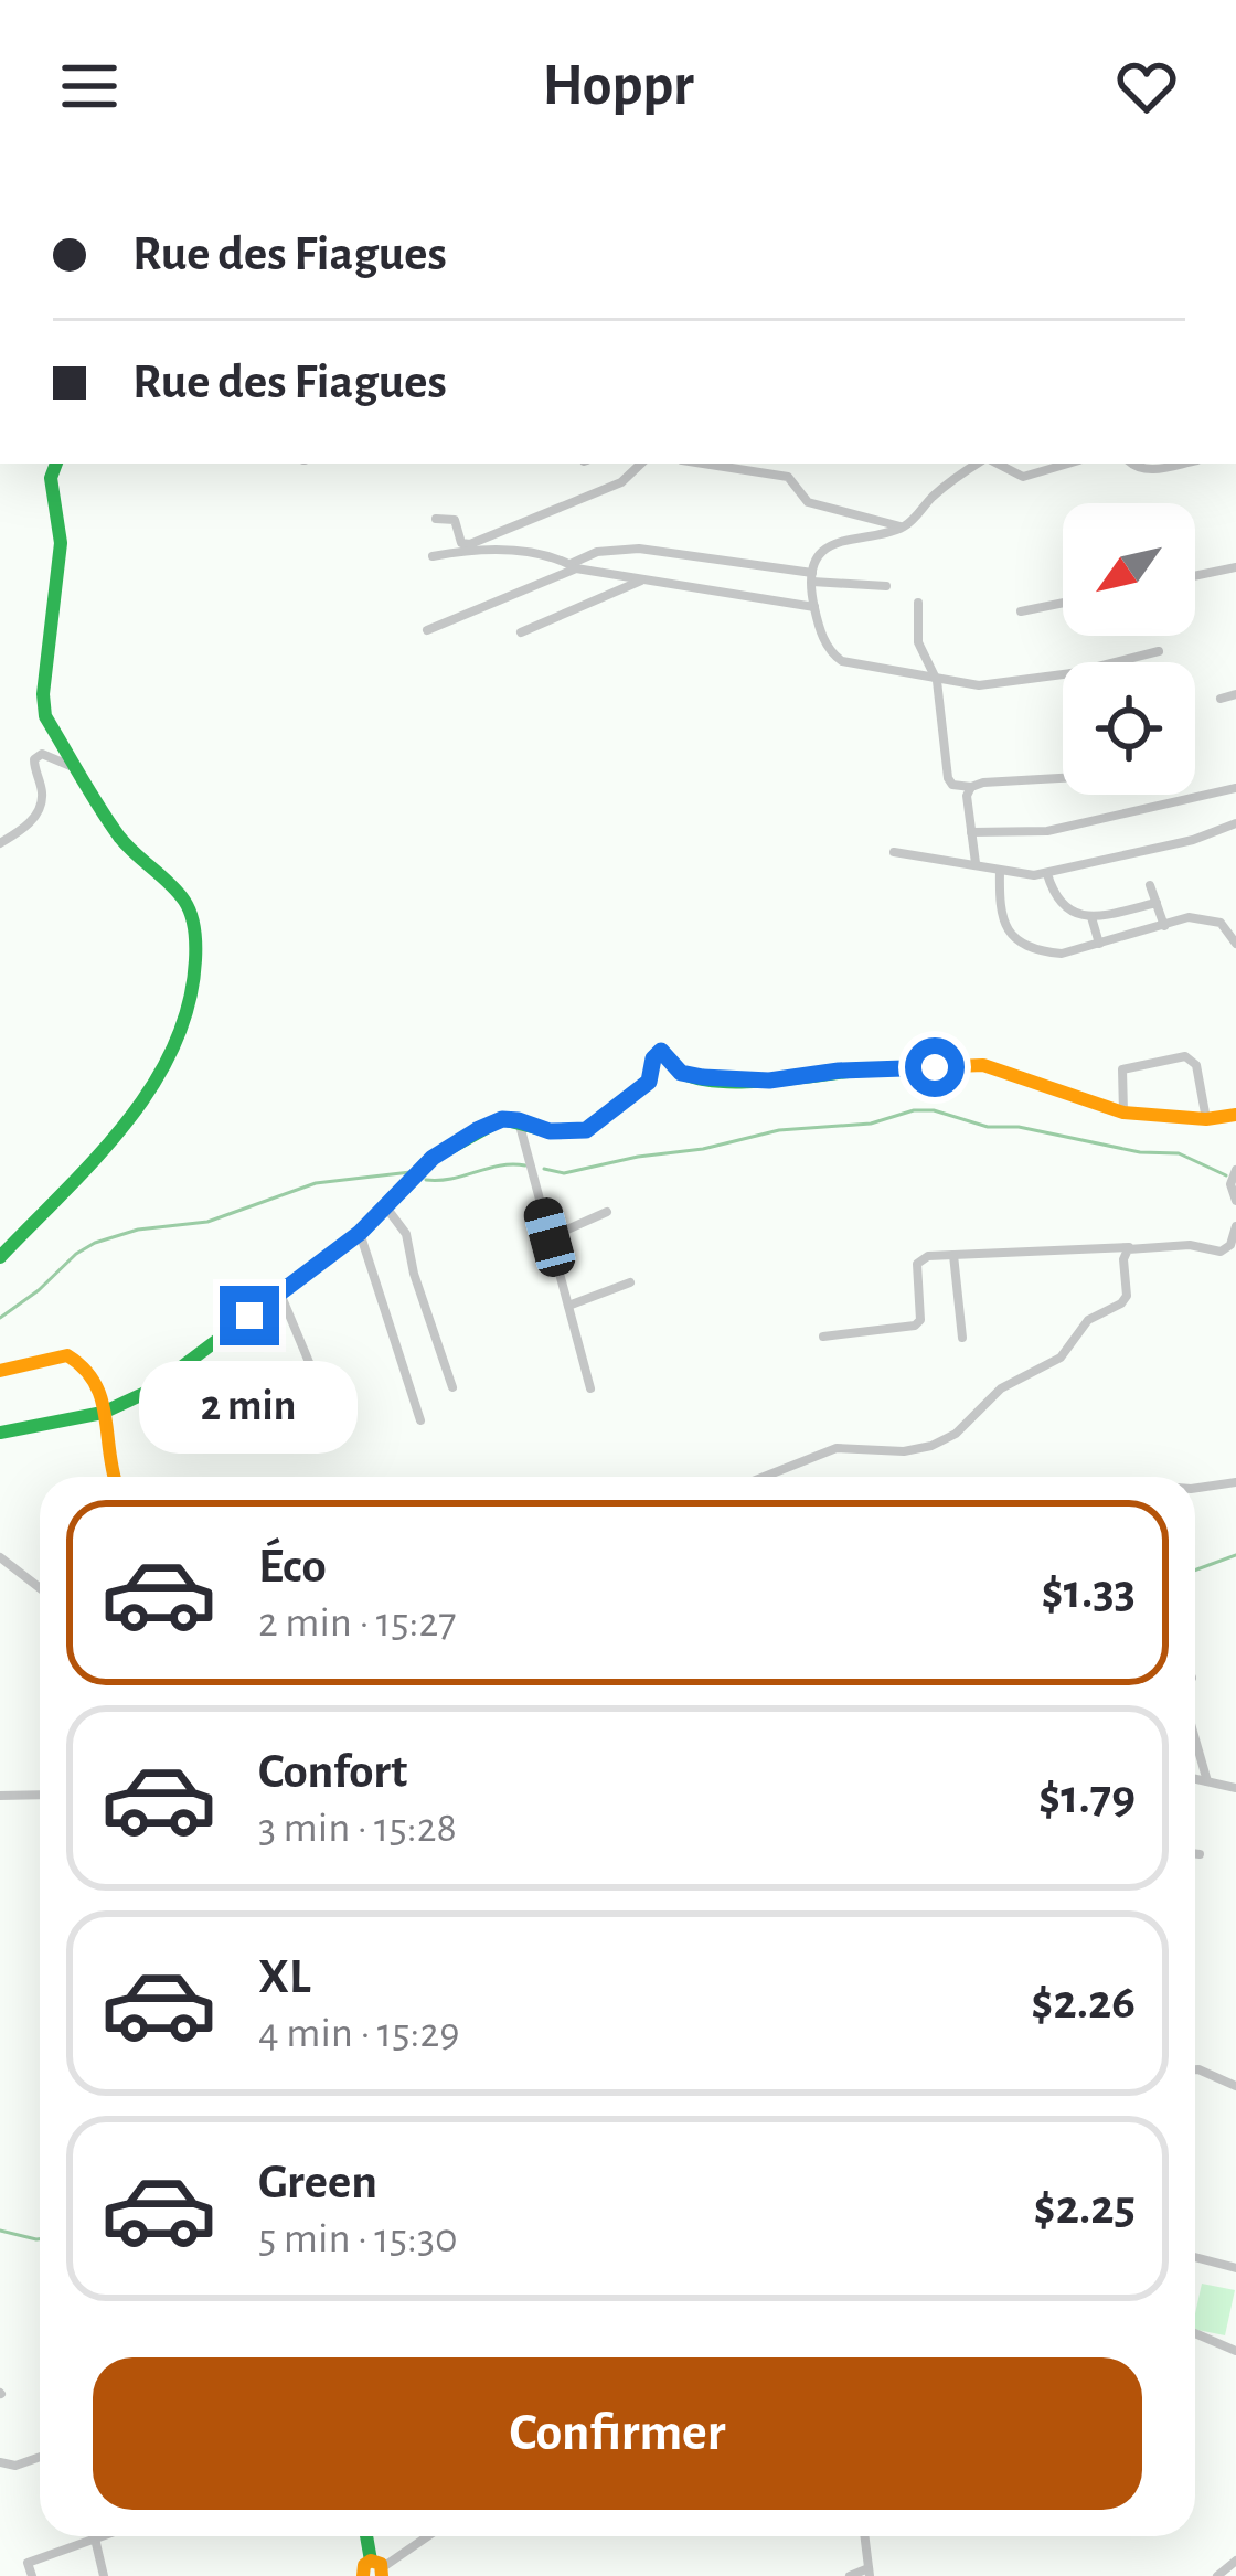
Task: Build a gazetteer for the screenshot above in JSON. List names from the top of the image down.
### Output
{
  "north": "bottom left",
  "page": {
    "header": "Hoppr",
    "banner": ["Rue des Fiagues", "Rue des Fiagues"],
    "bubble": "2 min",
    "list": [
      {
        "name": "Éco",
        "note": "2 min · 15:27",
        "value": "$1.33"
      },
      {
        "name": "Confort",
        "note": "3 min · 15:28",
        "value": "$1.79"
      },
      {
        "name": "XL",
        "note": "4 min · 15:29",
        "value": "$2.26"
      },
      {
        "name": "Green",
        "note": "5 min · 15:30",
        "value": "$2.25"
      }
    ],
    "buttons": "Confirmer"
  }
}
